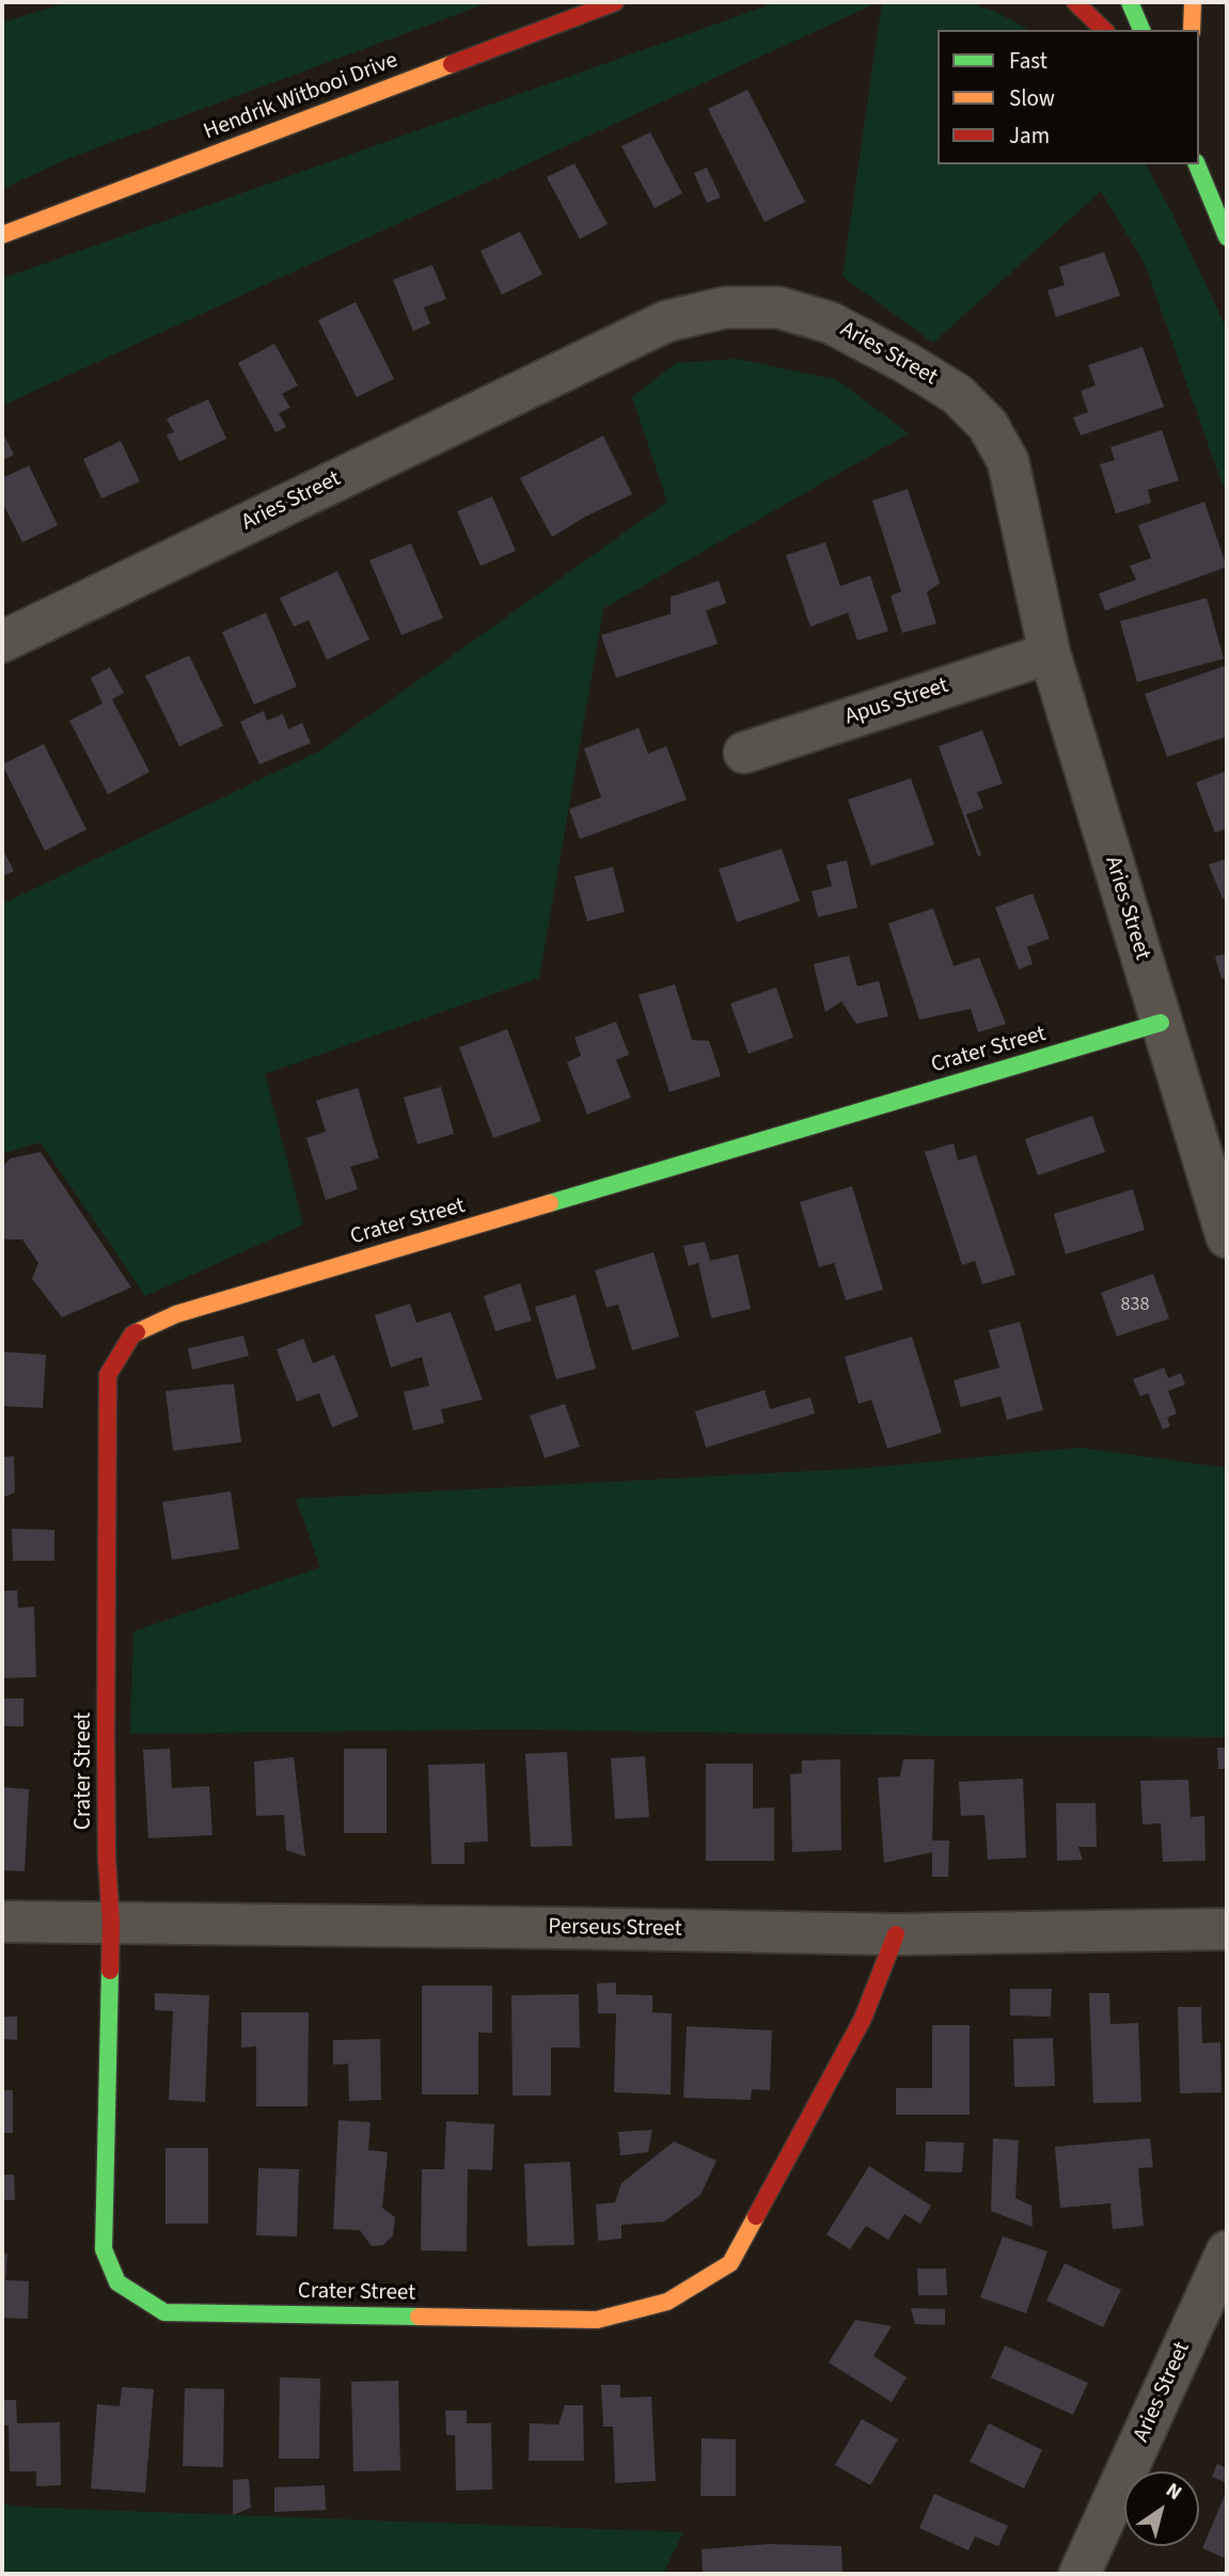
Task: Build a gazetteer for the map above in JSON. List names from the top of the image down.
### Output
{
  "streets": {
    "street": [
      "Hendrik Witbooi Drive",
      "Aries Street",
      "Apus Street",
      "Crater Street",
      "Perseus Street"
    ]
  },
  "crossings": [
    ["Aries Street", "Apus Street"],
    ["Aries Street", "Crater Street"],
    ["Crater Street", "Perseus Street"]
  ],
  "house_numbers": ["838"],
  "legend": ["Fast", "Slow", "Jam"],
  "north": "top right"
}
